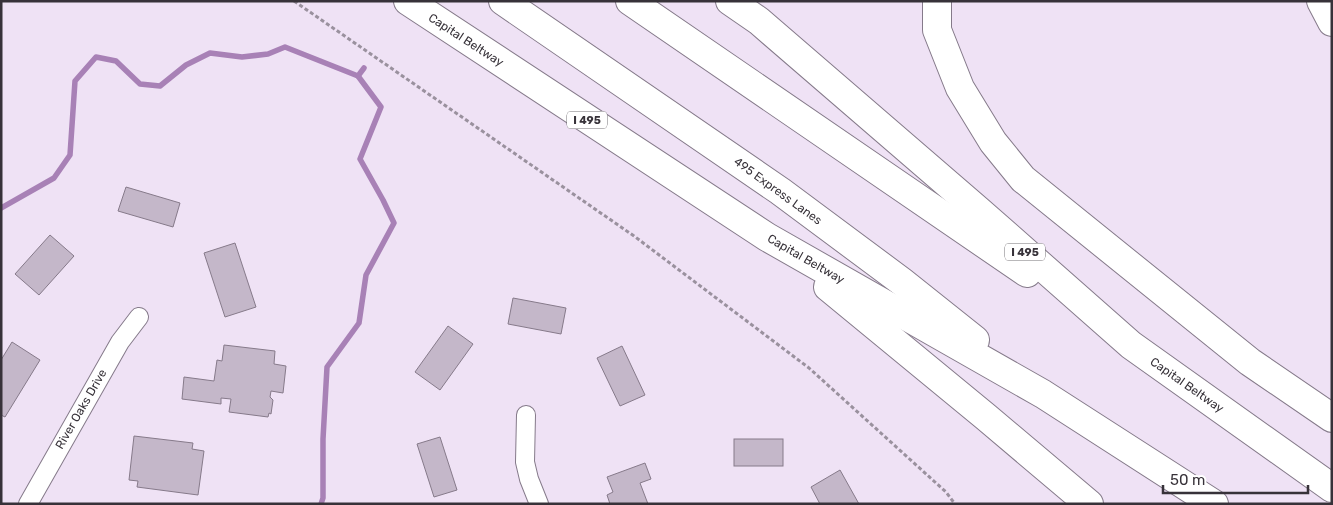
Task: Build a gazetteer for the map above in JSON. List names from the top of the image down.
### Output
{
  "streets": {
    "highway": ["Capital Beltway", "I 495", "495 Express Lanes"],
    "street": ["River Oaks Drive"]
  },
  "crossings": [
    ["Capital Beltway", "495 Express Lanes"]
  ],
  "scale_bar": "50 m"
}
